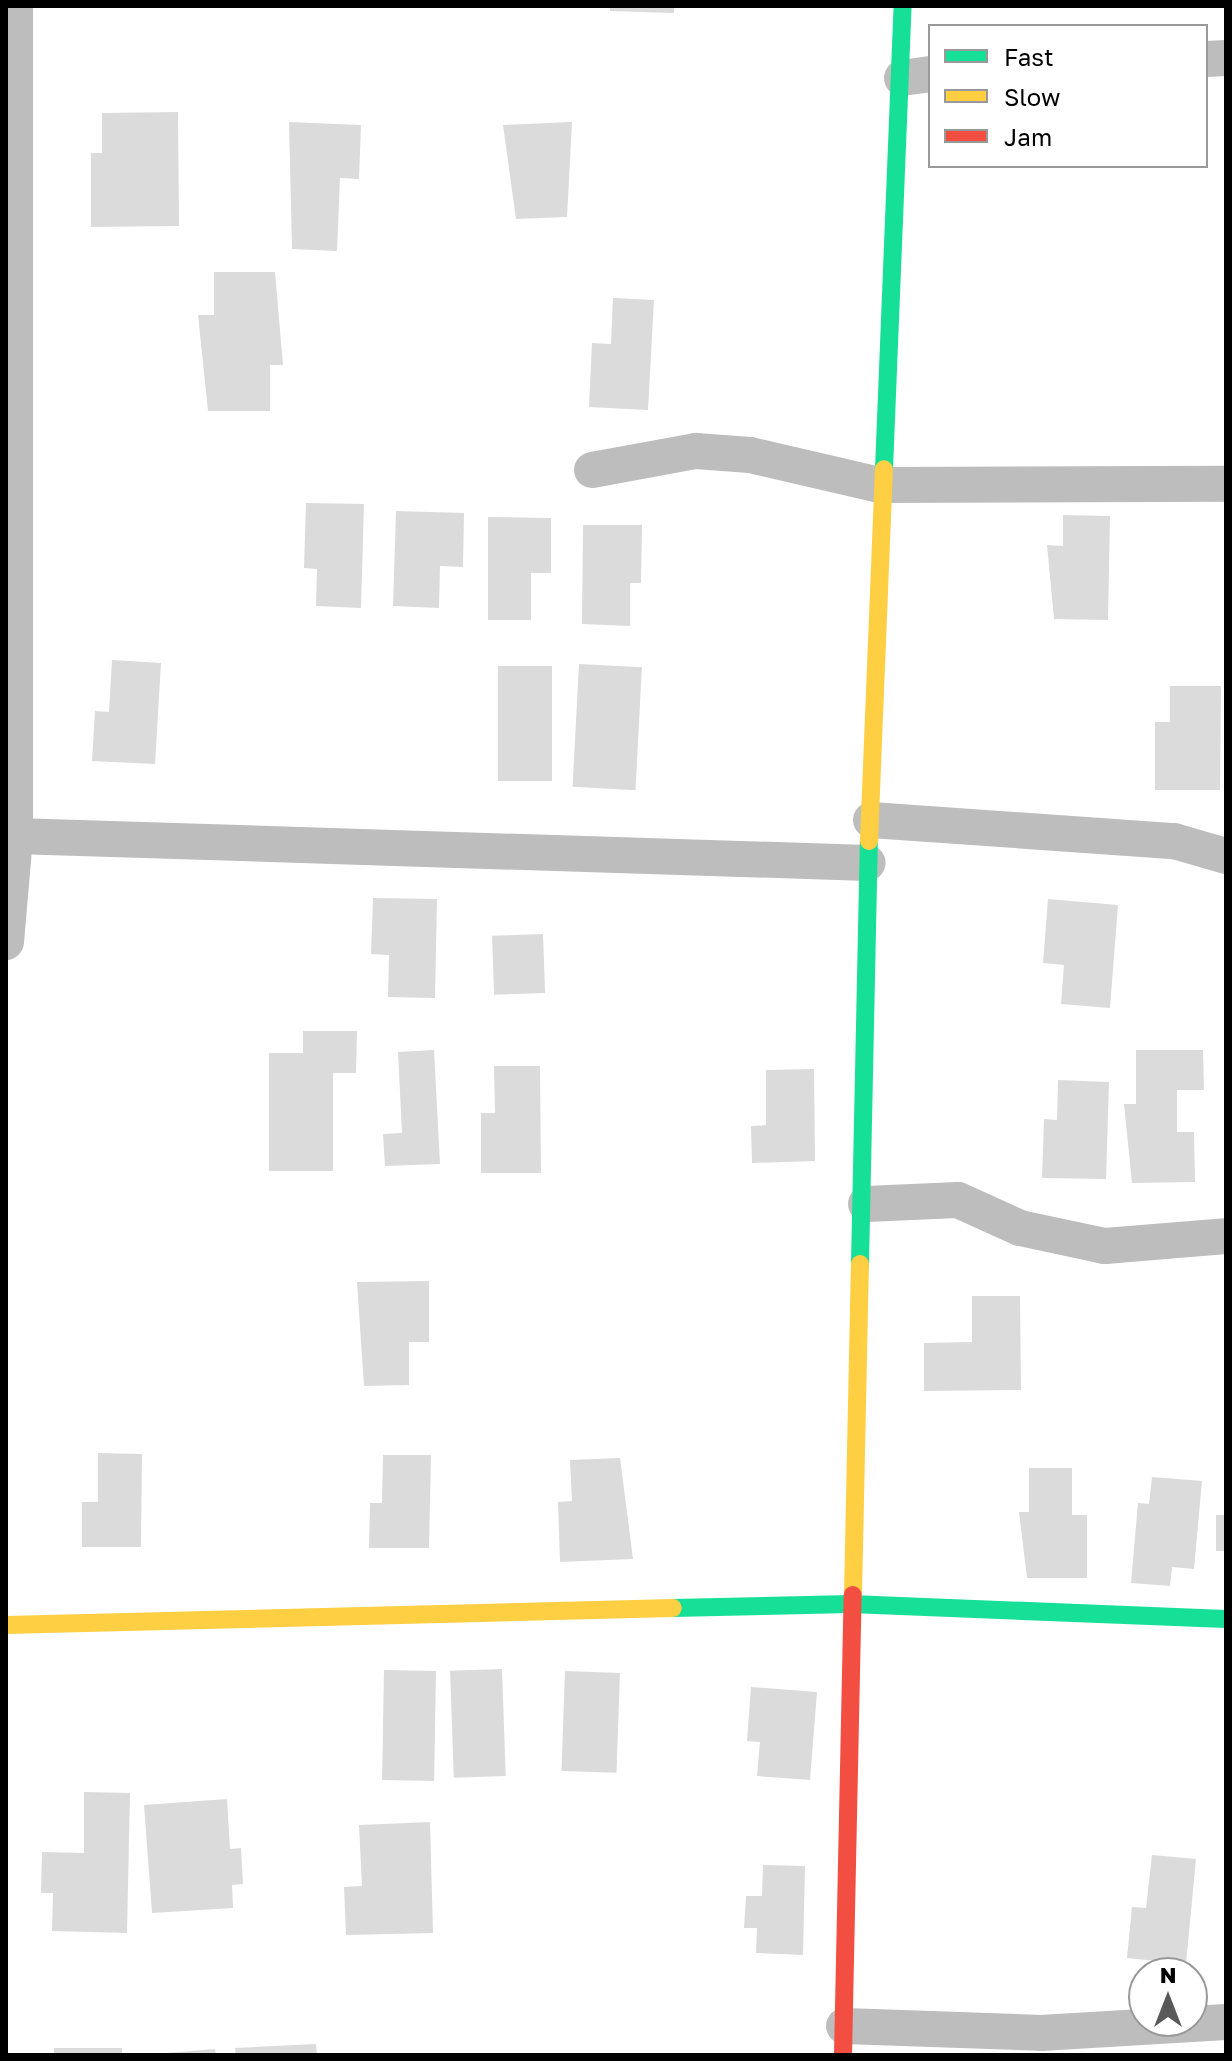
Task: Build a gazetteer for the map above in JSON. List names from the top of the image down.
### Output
{
  "legend": ["Fast", "Slow", "Jam"],
  "north": "top"
}
